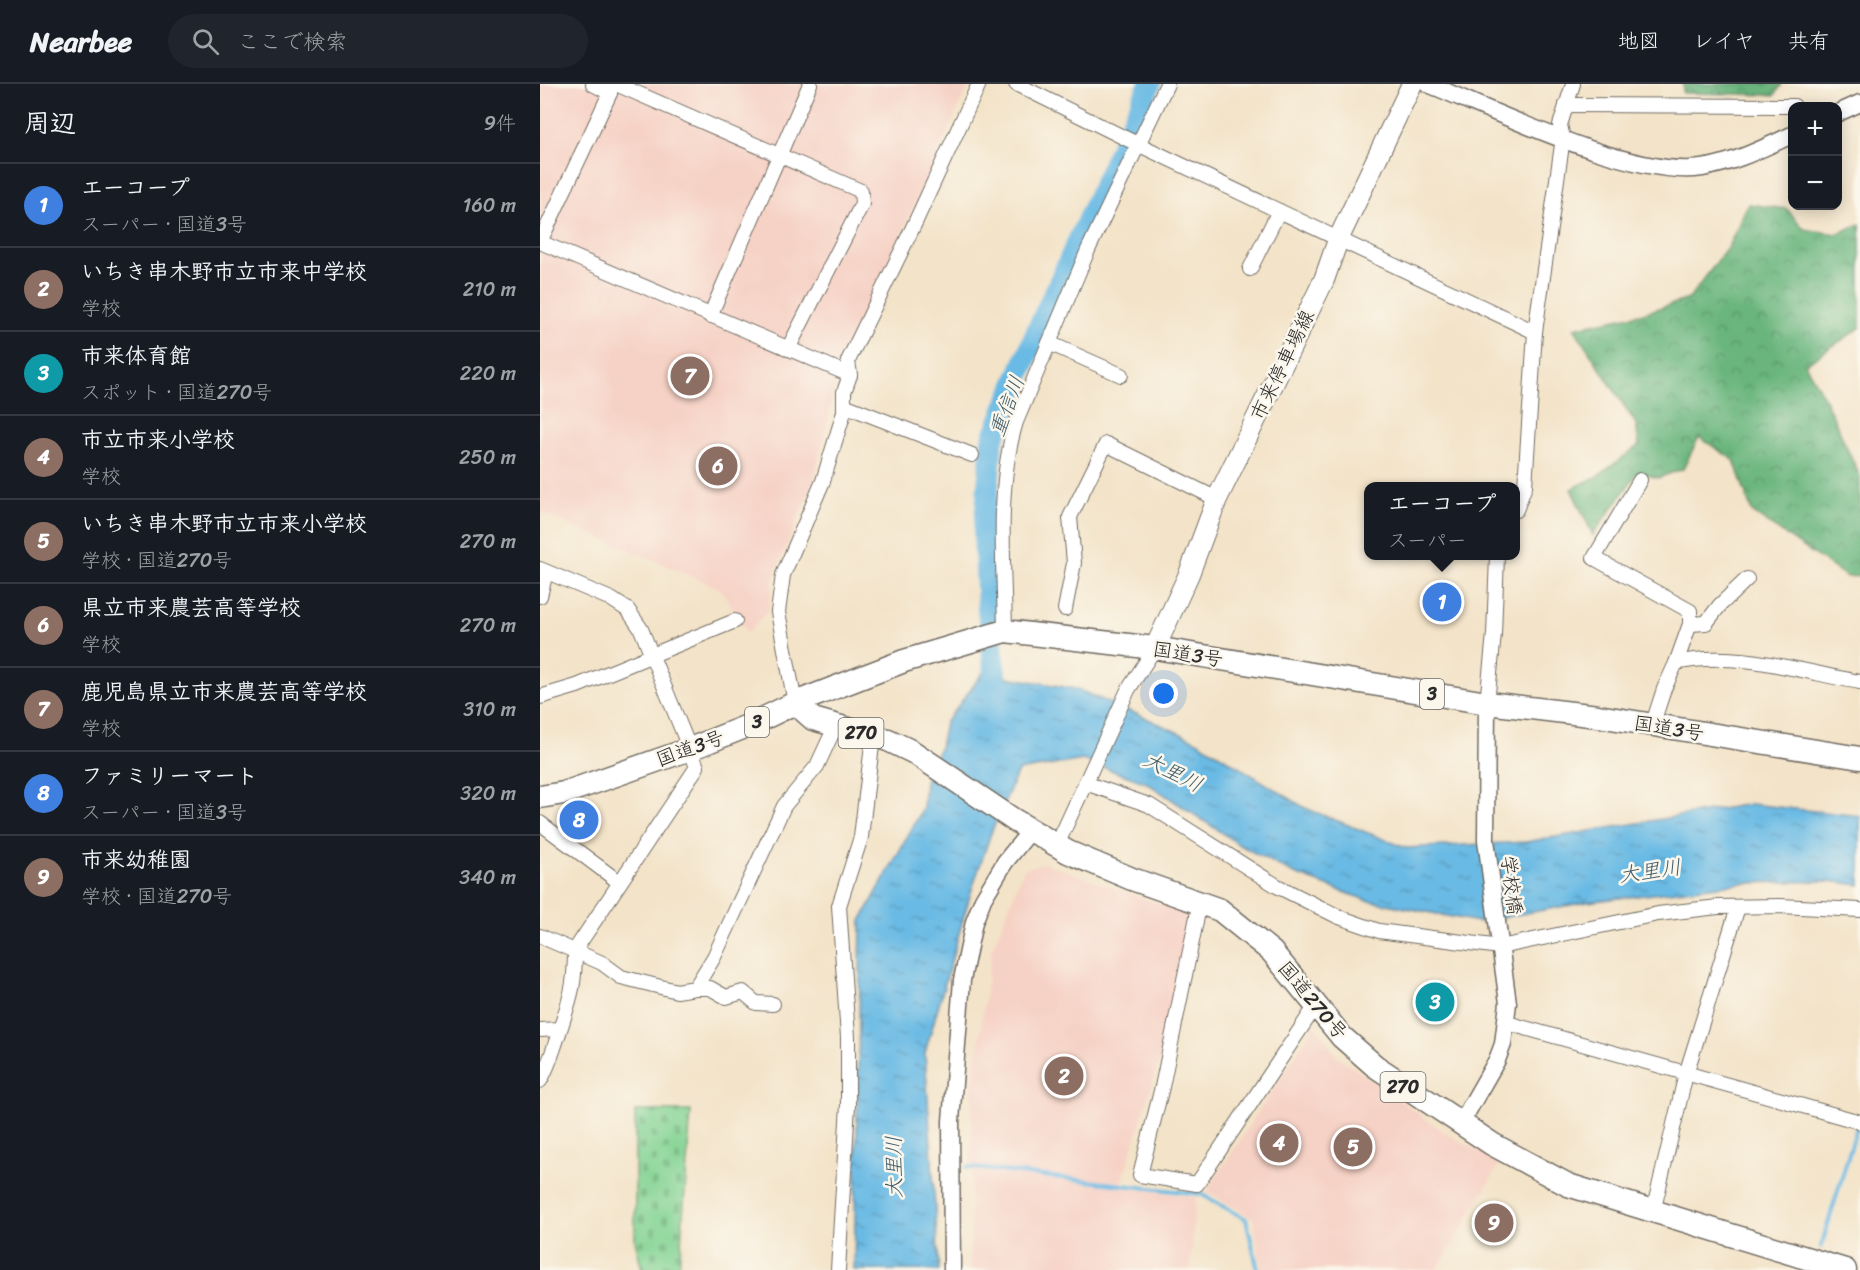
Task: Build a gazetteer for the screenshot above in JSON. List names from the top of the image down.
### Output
{
  "streets": {
    "highway": [
      "国道3号",
      "3",
      "270",
      "国道270号"
    ],
    "main road": ["市来停車場線"],
    "street": ["学校橋"]
  },
  "crossings": [
    ["市来停車場線", "国道3号"],
    ["国道3号", "学校橋"],
    ["国道3号", "国道270号"],
    ["学校橋", "国道270号"]
  ],
  "water": ["重信川", "大里川"],
  "page": {
    "header": "Nearbee",
    "search": "ここで検索",
    "nav": ["地図", "レイヤ", "共有"],
    "heading": ["周辺", "9件"],
    "map_buttons": ["+", "−"],
    "list": [
      {
        "mark": "1",
        "name": "エーコープ",
        "note": "スーパー · 国道3号",
        "value": "160 m"
      },
      {
        "mark": "2",
        "name": "いちき串木野市立市来中学校",
        "note": "学校",
        "value": "210 m"
      },
      {
        "mark": "3",
        "name": "市来体育館",
        "note": "スポット · 国道270号",
        "value": "220 m"
      },
      {
        "mark": "4",
        "name": "市立市来小学校",
        "note": "学校",
        "value": "250 m"
      },
      {
        "mark": "5",
        "name": "いちき串木野市立市来小学校",
        "note": "学校 · 国道270号",
        "value": "270 m"
      },
      {
        "mark": "6",
        "name": "県立市来農芸高等学校",
        "note": "学校",
        "value": "270 m"
      },
      {
        "mark": "7",
        "name": "鹿児島県立市来農芸高等学校",
        "note": "学校",
        "value": "310 m"
      },
      {
        "mark": "8",
        "name": "ファミリーマート",
        "note": "スーパー · 国道3号",
        "value": "320 m"
      },
      {
        "mark": "9",
        "name": "市来幼稚園",
        "note": "学校 · 国道270号",
        "value": "340 m"
      }
    ],
    "pins": [
      "7",
      "6",
      "1",
      "8",
      "3",
      "2",
      "4",
      "5",
      "9"
    ],
    "popup": ["エーコープ", "スーパー"]
  }
}
